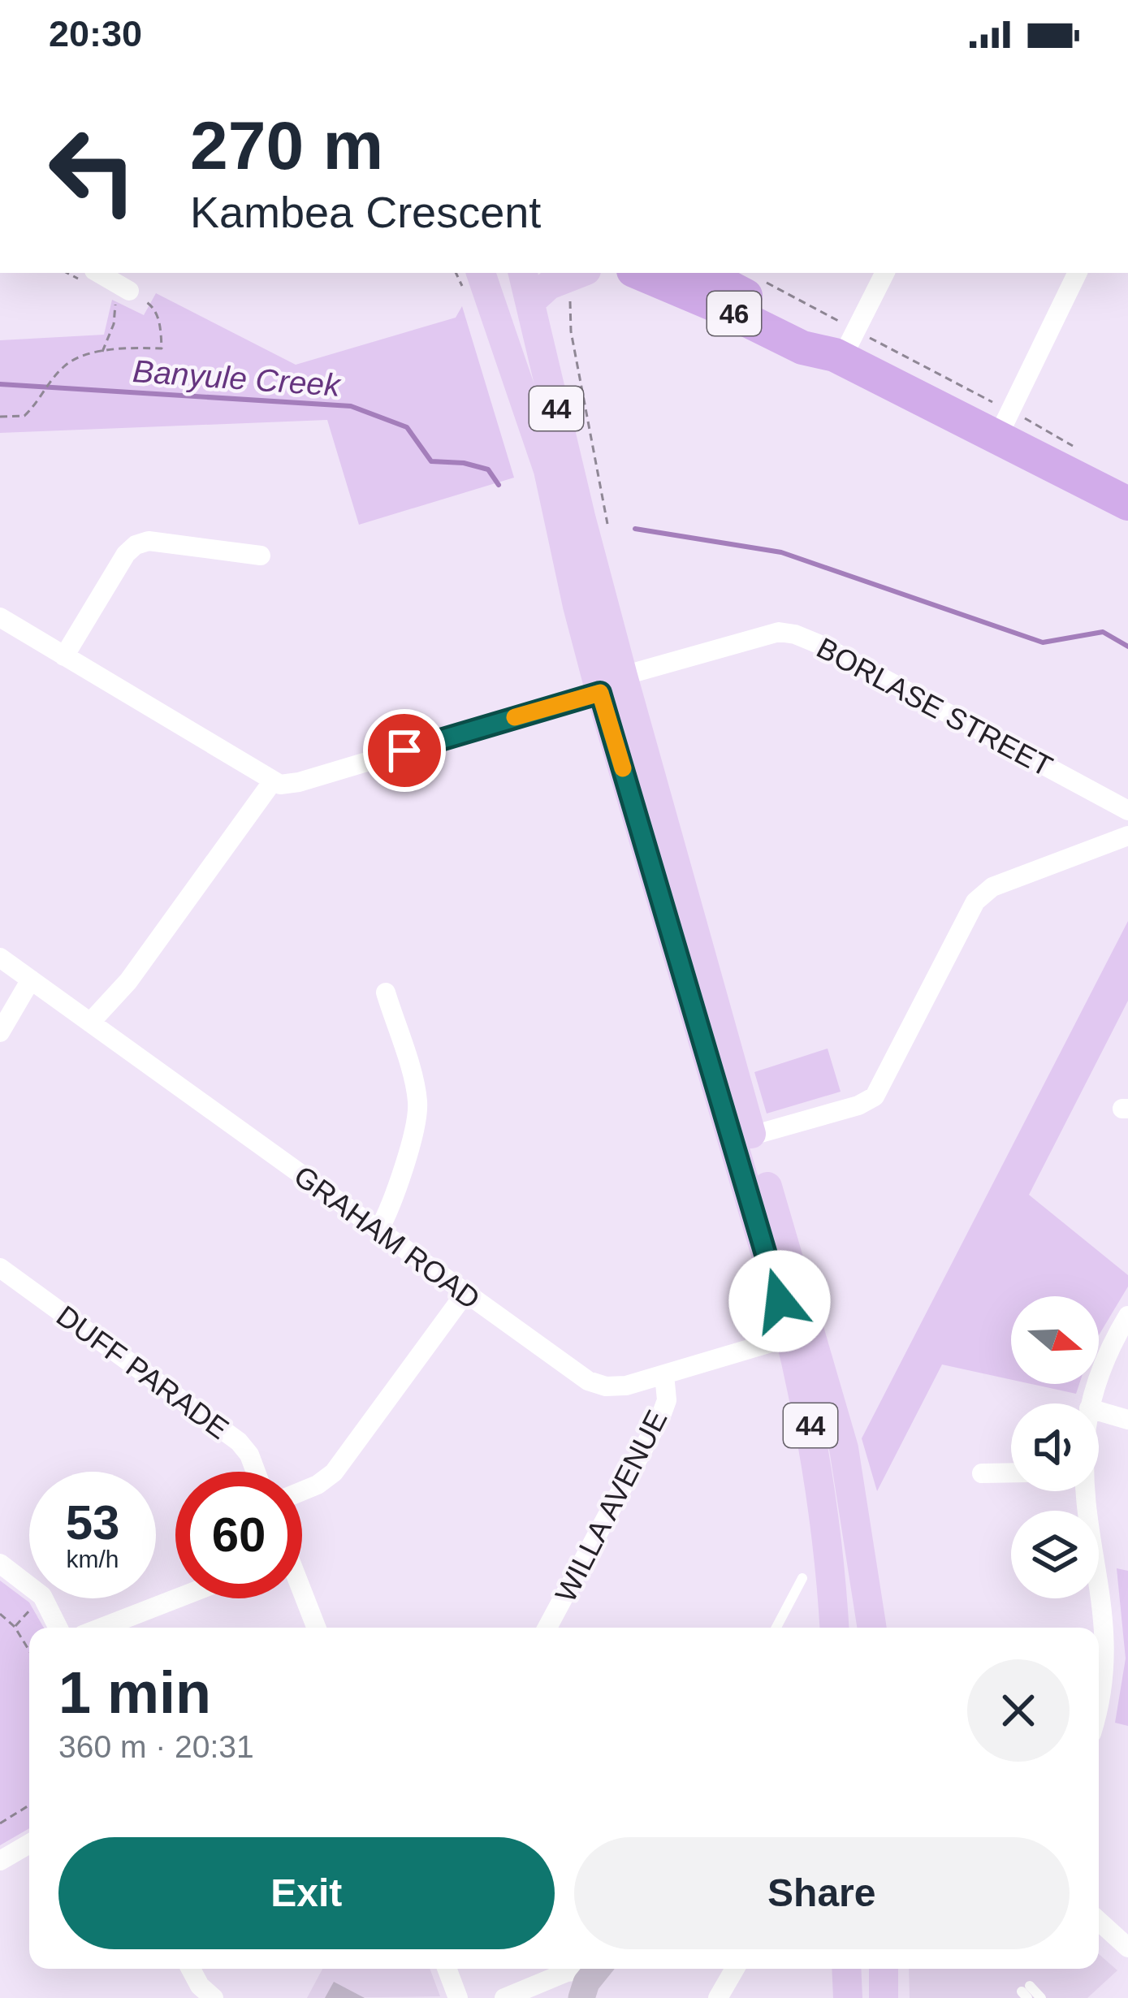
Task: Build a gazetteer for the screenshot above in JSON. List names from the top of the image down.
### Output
{
  "streets": {
    "highway": ["46"],
    "main road": ["44"],
    "street": [
      "BORLASE STREET",
      "GRAHAM ROAD",
      "DUFF PARADE",
      "WILLA AVENUE"
    ]
  },
  "crossings": [
    ["44", "BORLASE STREET"],
    ["44", "GRAHAM ROAD"],
    ["GRAHAM ROAD", "WILLA AVENUE"]
  ],
  "water": ["Banyule Creek"],
  "north": "right",
  "page": {
    "status": "20:30",
    "turn": ["270 m", "Kambea Crescent"],
    "speed": "53 km/h",
    "limit": "60",
    "heading": ["1 min", "360 m · 20:31"],
    "buttons": ["Exit", "Share"]
  }
}
